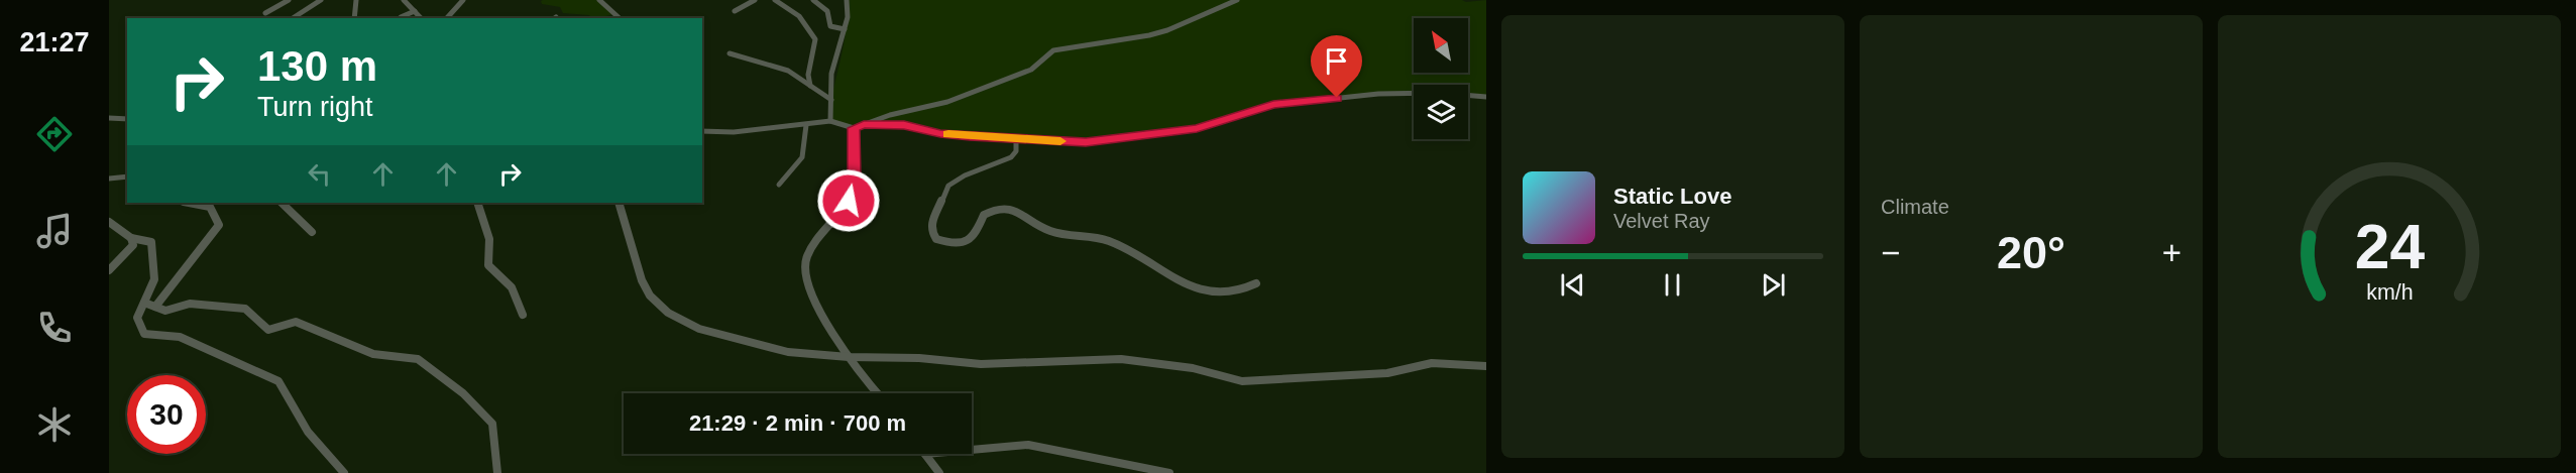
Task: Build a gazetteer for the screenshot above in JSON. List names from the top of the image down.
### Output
{
  "north": "top left",
  "page": {
    "tabs": "21:27",
    "tile": "Climate",
    "turn": ["130 m", "Turn right"],
    "song": ["Static Love", "Velvet Ray"],
    "heat": ["−", "20°", "+"],
    "limit": "30",
    "trip": "21:29 · 2 min · 700 m",
    "gauge": ["24", "km/h"]
  }
}
